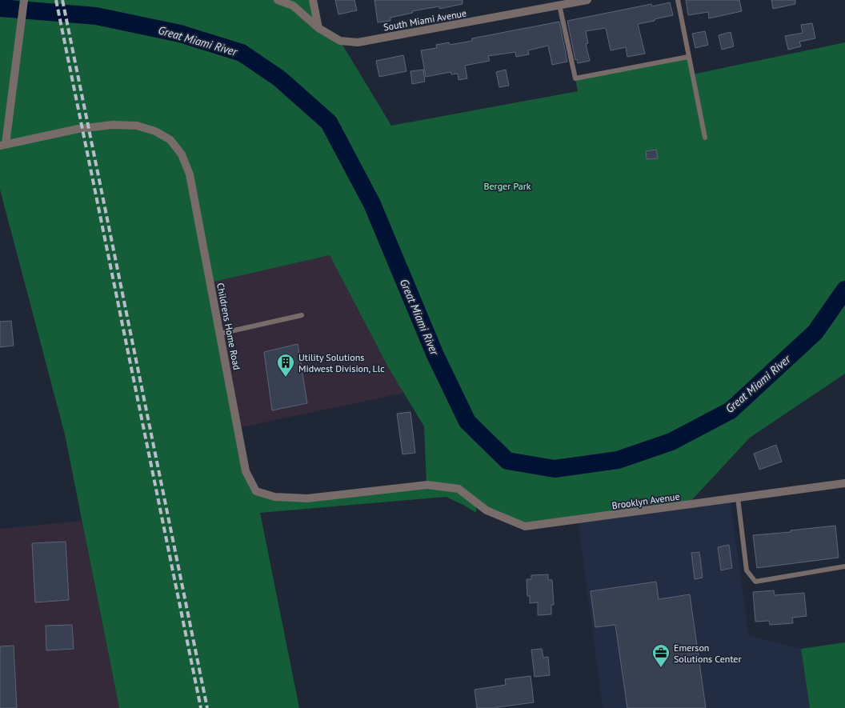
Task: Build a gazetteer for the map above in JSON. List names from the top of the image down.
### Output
{
  "streets": {
    "street": ["South Miami Avenue", "Childrens Home Road", "Brooklyn Avenue"]
  },
  "crossings": [
    ["Childrens Home Road", "Brooklyn Avenue"]
  ],
  "water": ["Great Miami River"],
  "parks": ["Berger Park"],
  "places": {
    "building": ["Utility Solutions Midwest Division, Llc"],
    "office": ["Emerson Solutions Center"]
  }
}
